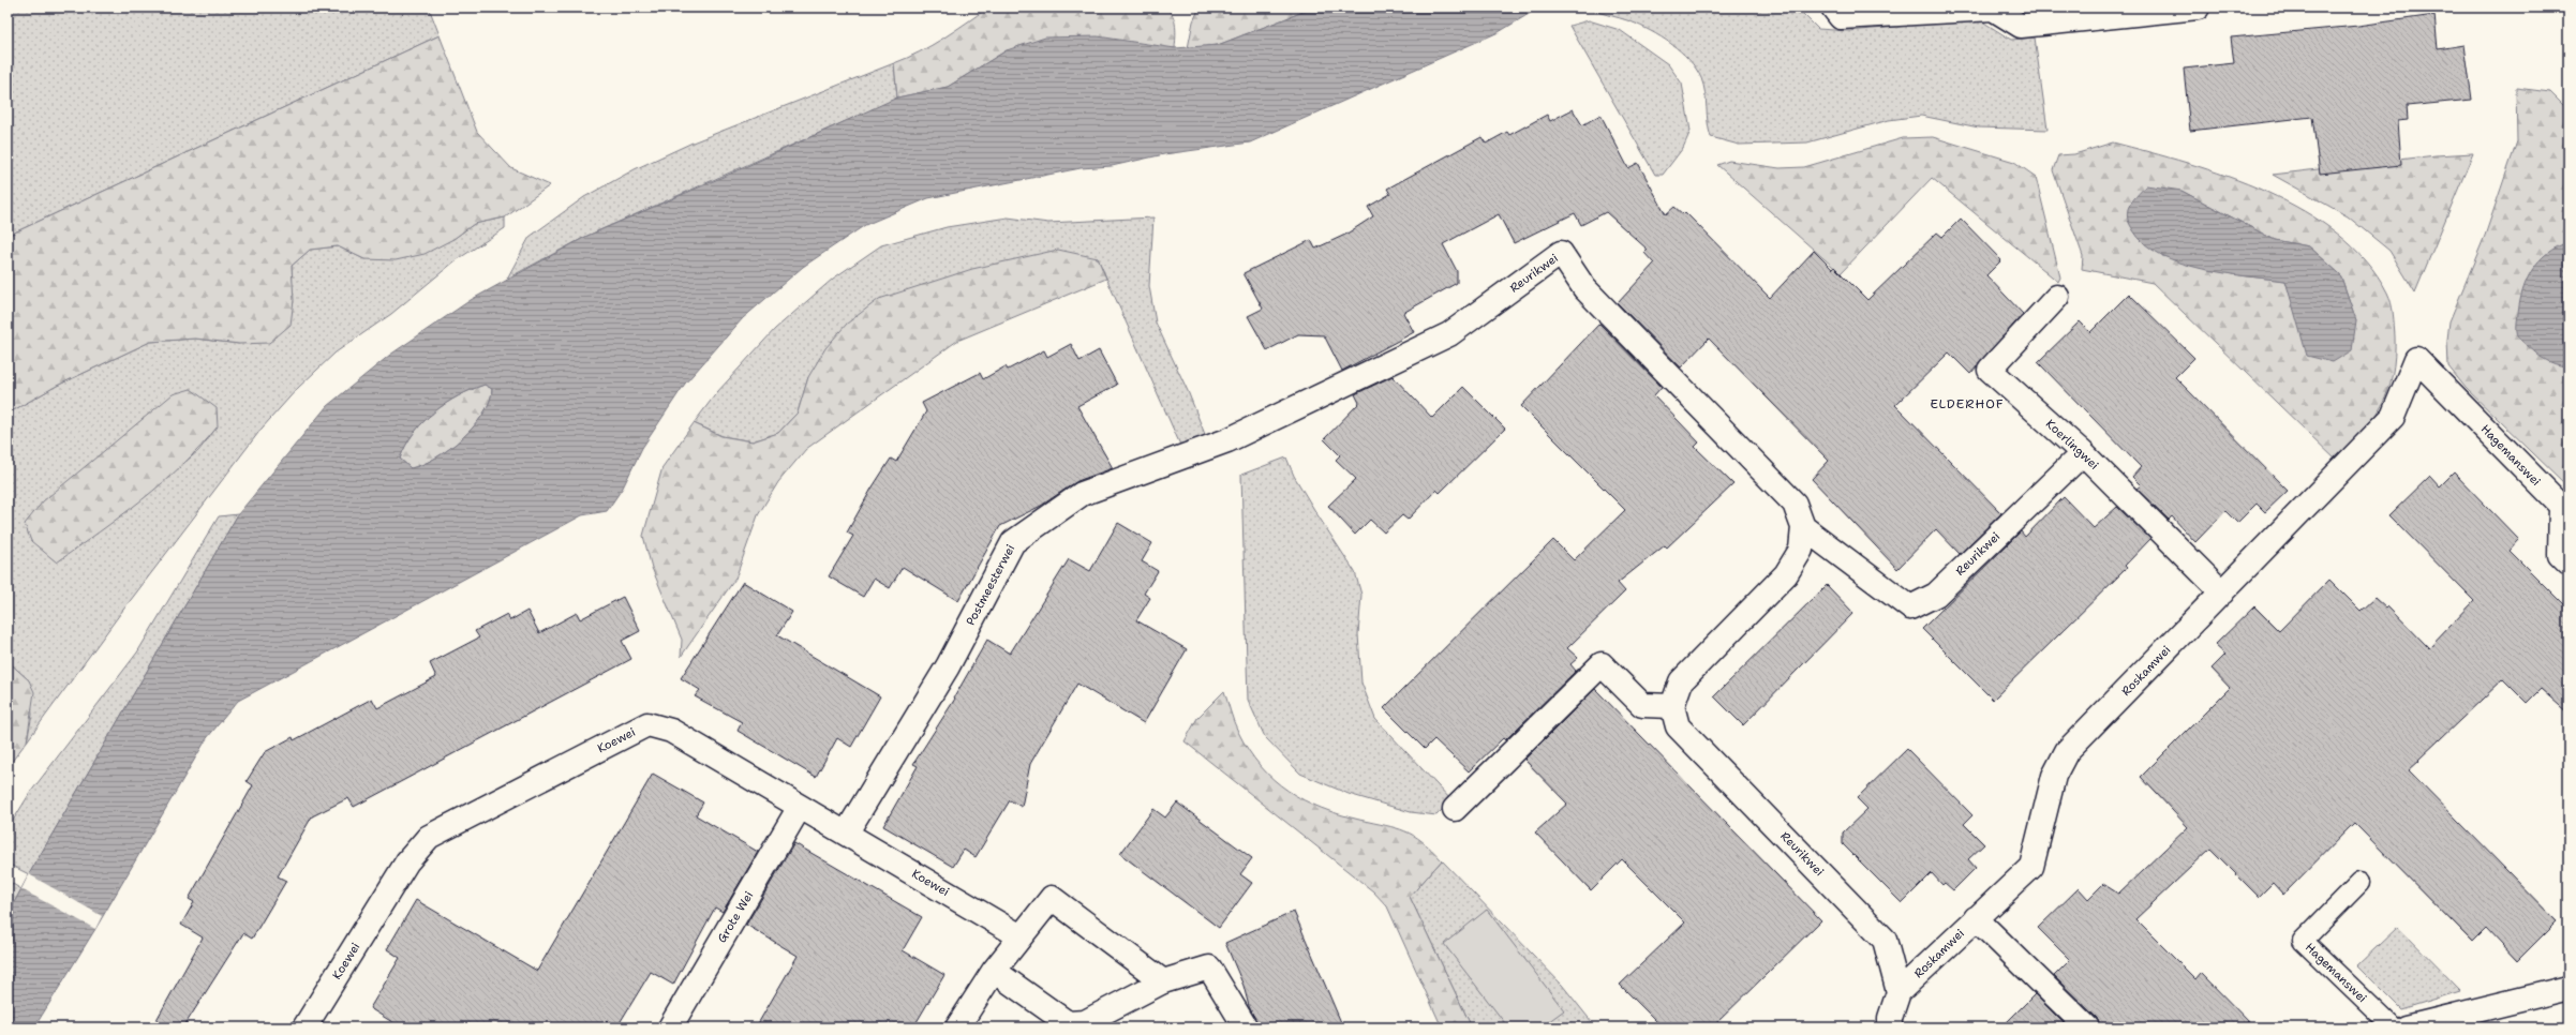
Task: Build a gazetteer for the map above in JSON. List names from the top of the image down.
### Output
{
  "streets": {
    "street": [
      "Reurikwei",
      "Koerlingwei",
      "Hagemanswei",
      "Postmeesterwei",
      "Roskamwei",
      "Koewei",
      "Grote Wei"
    ]
  },
  "crossings": [
    ["Reurikwei", "Koerlingwei"],
    ["Reurikwei", "Postmeesterwei"],
    ["Reurikwei", "Roskamwei"],
    ["Koerlingwei", "Roskamwei"],
    ["Hagemanswei", "Roskamwei"],
    ["Postmeesterwei", "Koewei"],
    ["Koewei", "Grote Wei"]
  ],
  "districts": ["ELDERHOF"]
}
